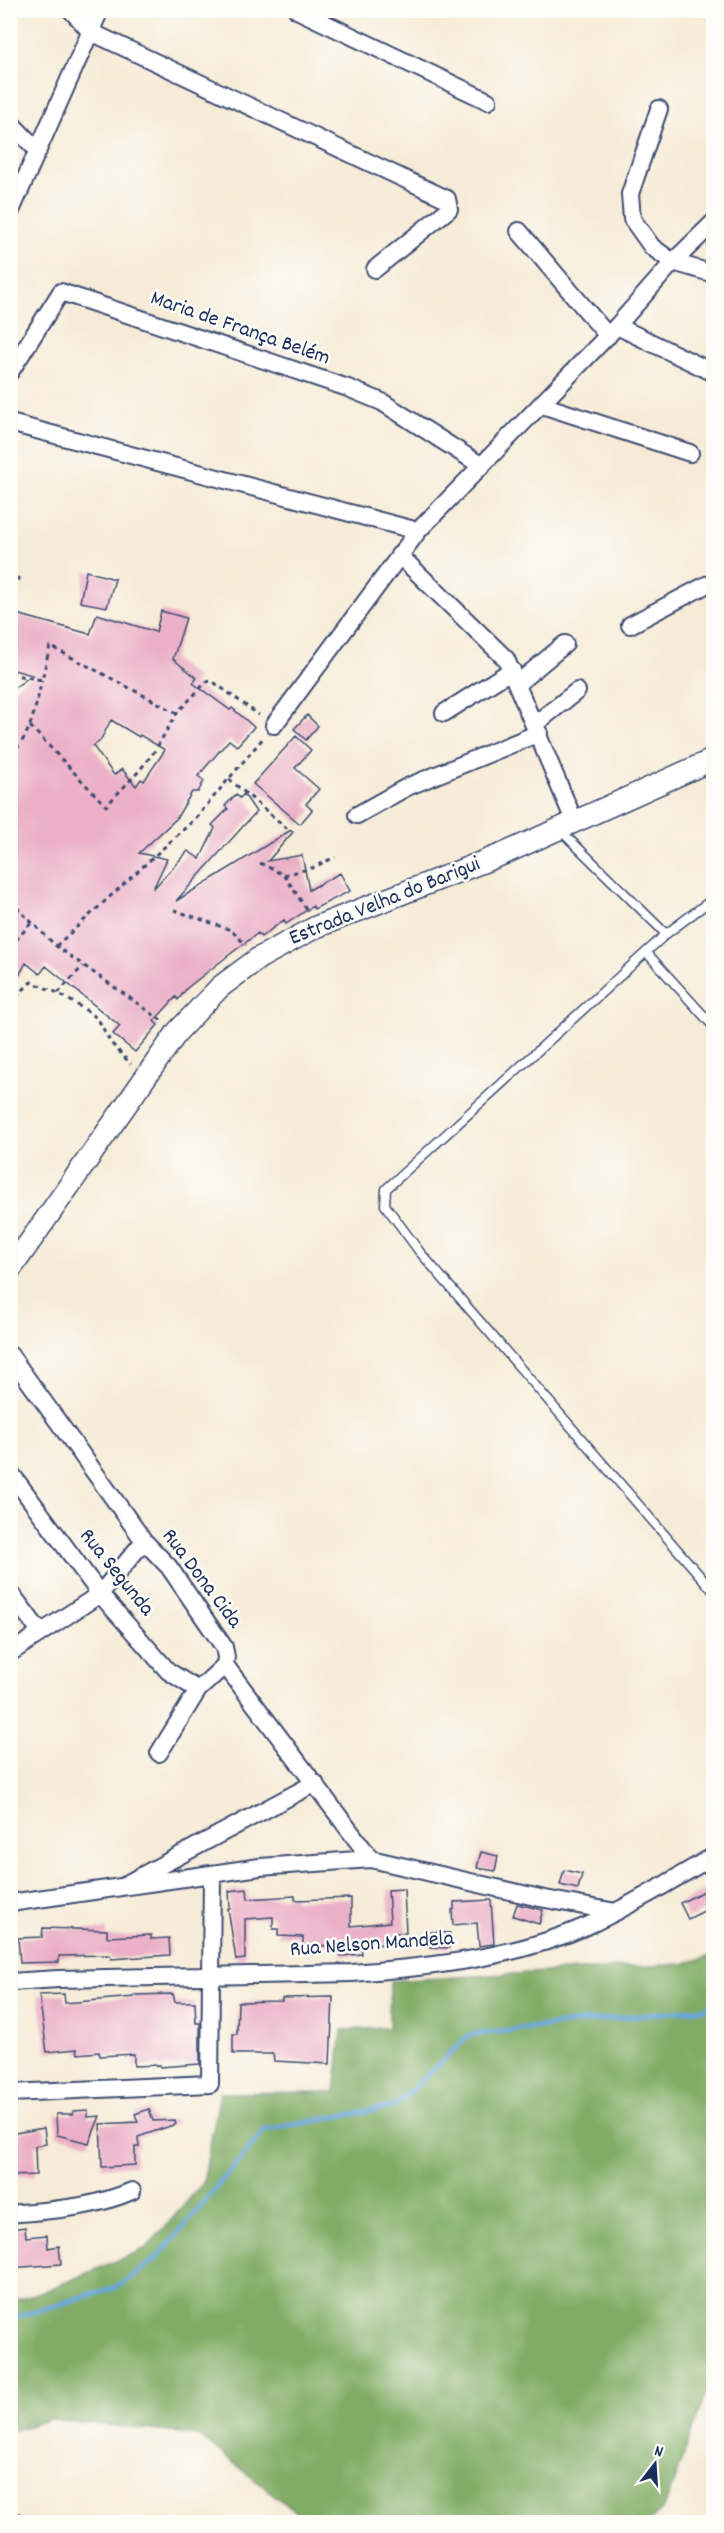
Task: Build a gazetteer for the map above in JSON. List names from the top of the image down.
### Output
{
  "streets": {
    "street": [
      "Maria de França Belém",
      "Estrada Velha do Barigui",
      "Rua Segunda",
      "Rua Dona Cida",
      "Rua Nelson Mandela"
    ]
  },
  "north": "top"
}
